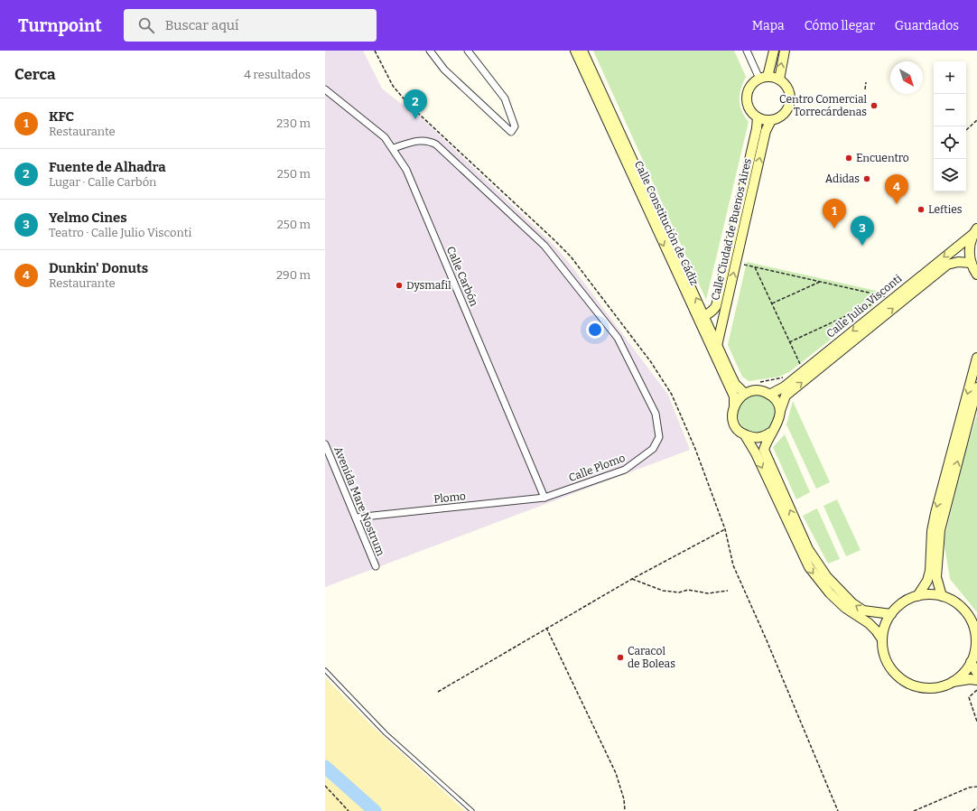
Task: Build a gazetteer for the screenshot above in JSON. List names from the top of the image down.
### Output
{
  "streets": {
    "street": [
      "Calle Constitución de Cádiz",
      "Calle Ciudad de Buenos Aires",
      "Calle Carbón",
      "Calle Julio Visconti",
      "Calle Plomo",
      "Plomo",
      "Avenida Mare Nostrum"
    ]
  },
  "crossings": [
    ["Calle Constitución de Cádiz", "Calle Ciudad de Buenos Aires"],
    ["Calle Constitución de Cádiz", "Calle Julio Visconti"],
    ["Calle Carbón", "Calle Plomo"],
    ["Calle Carbón", "Plomo"],
    ["Calle Plomo", "Plomo"],
    ["Plomo", "Avenida Mare Nostrum"]
  ],
  "places": [
    "Centro Comercial Torrecárdenas",
    "Encuentro",
    "Adidas",
    "Lefties",
    "Dysmafil",
    "Caracol de Boleas"
  ],
  "north": "bottom right",
  "page": {
    "header": "Turnpoint",
    "search": "Buscar aquí",
    "nav": ["Mapa", "Cómo llegar", "Guardados"],
    "heading": ["Cerca", "4 resultados"],
    "map_buttons": ["+", "−"],
    "pins": [
      "2",
      "4",
      "1",
      "3"
    ],
    "list": [
      {
        "mark": "1",
        "name": "KFC",
        "note": "Restaurante",
        "value": "230 m"
      },
      {
        "mark": "2",
        "name": "Fuente de Alhadra",
        "note": "Lugar · Calle Carbón",
        "value": "250 m"
      },
      {
        "mark": "3",
        "name": "Yelmo Cines",
        "note": "Teatro · Calle Julio Visconti",
        "value": "250 m"
      },
      {
        "mark": "4",
        "name": "Dunkin' Donuts",
        "note": "Restaurante",
        "value": "290 m"
      }
    ]
  }
}
